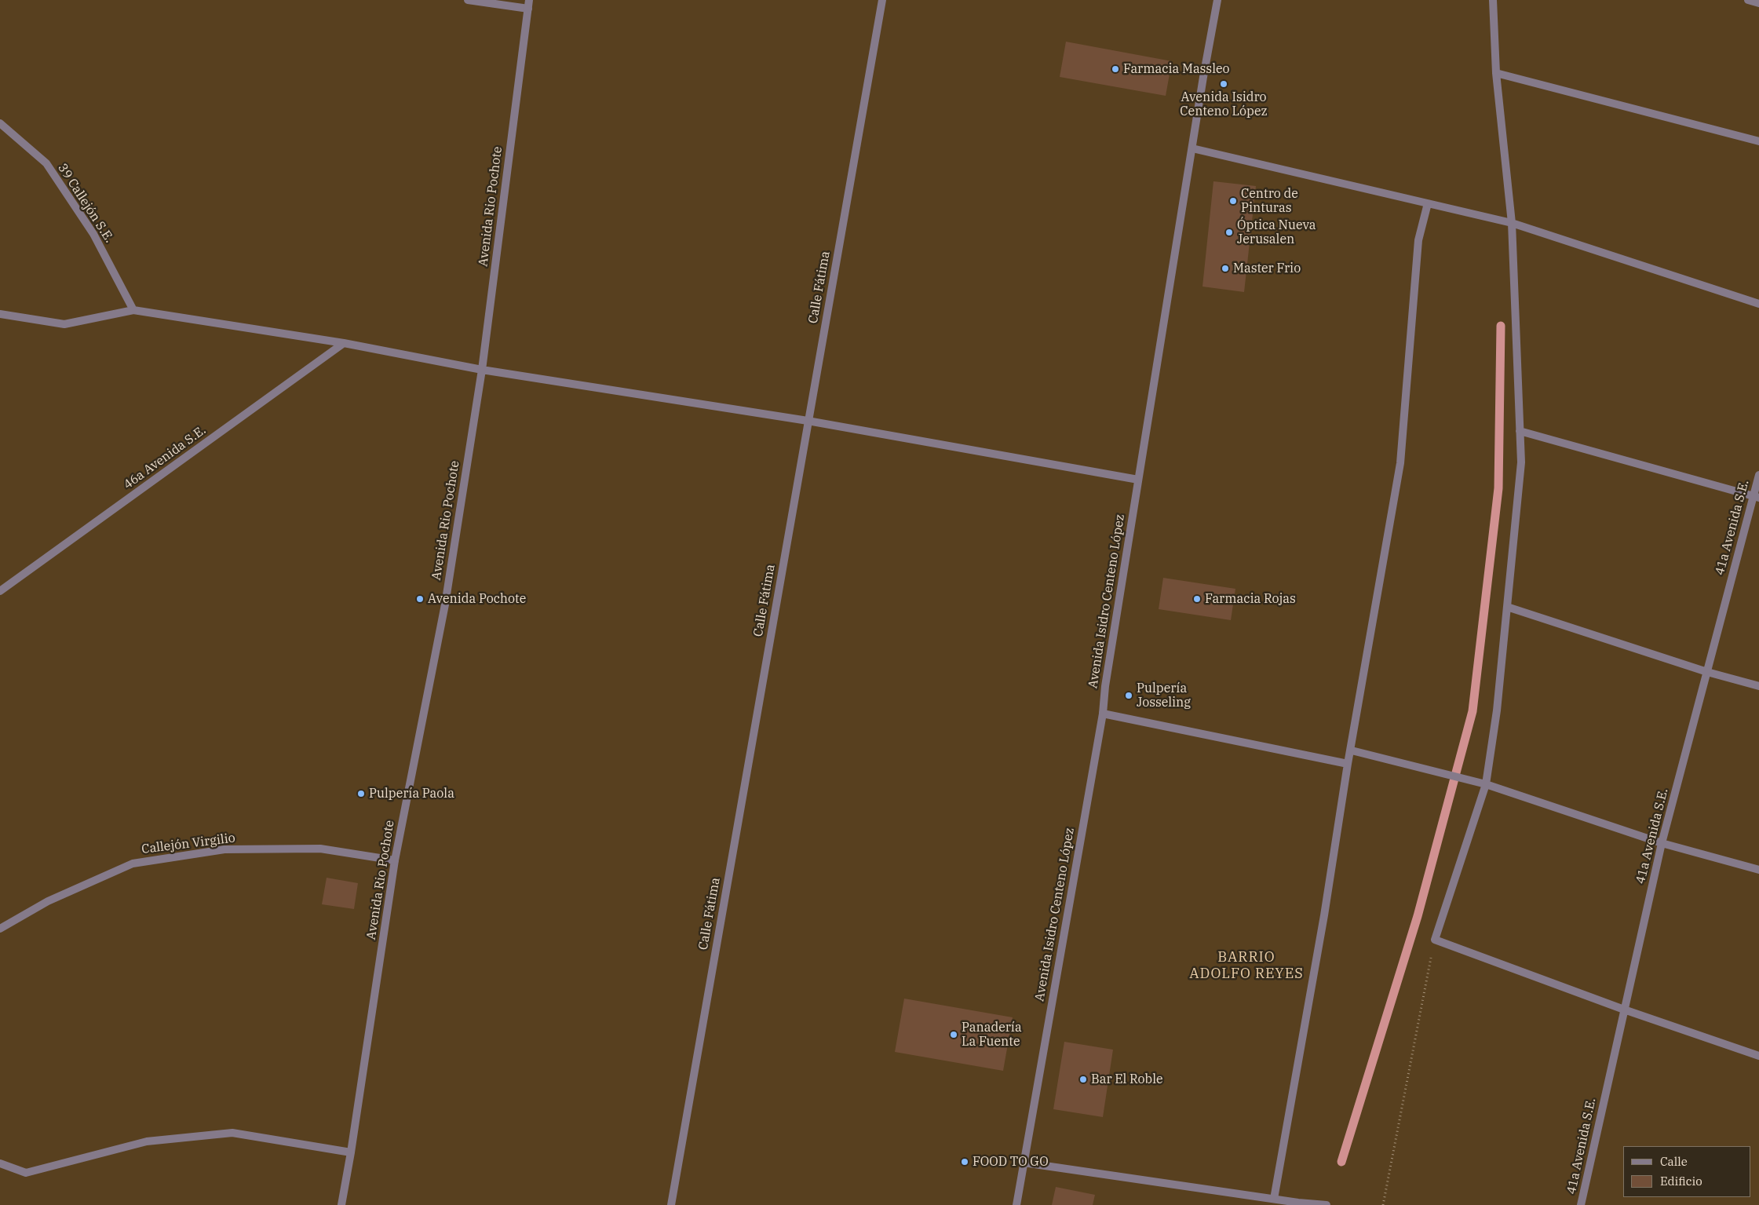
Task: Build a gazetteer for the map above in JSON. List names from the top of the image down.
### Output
{
  "streets": {
    "street": [
      "39 Callejón S.E.",
      "Avenida Rio Pochote",
      "Calle Fátima",
      "46a Avenida S.E.",
      "41a Avenida S.E.",
      "Avenida Isidro Centeno López",
      "Callejón Virgilio"
    ]
  },
  "crossings": [
    ["Avenida Rio Pochote", "Callejón Virgilio"]
  ],
  "districts": ["BARRIO ADOLFO REYES"],
  "places": [
    "Farmacia Massleo",
    "Avenida Isidro Centeno López",
    "Centro de Pinturas",
    "Óptica Nueva Jerusalen",
    "Master Frio",
    "Avenida Pochote",
    "Farmacia Rojas",
    "Pulpería Josseling",
    "Pulpería Paola",
    "Panadería La Fuente",
    "Bar El Roble",
    "FOOD TO GO"
  ],
  "legend": ["Calle", "Edificio"]
}
